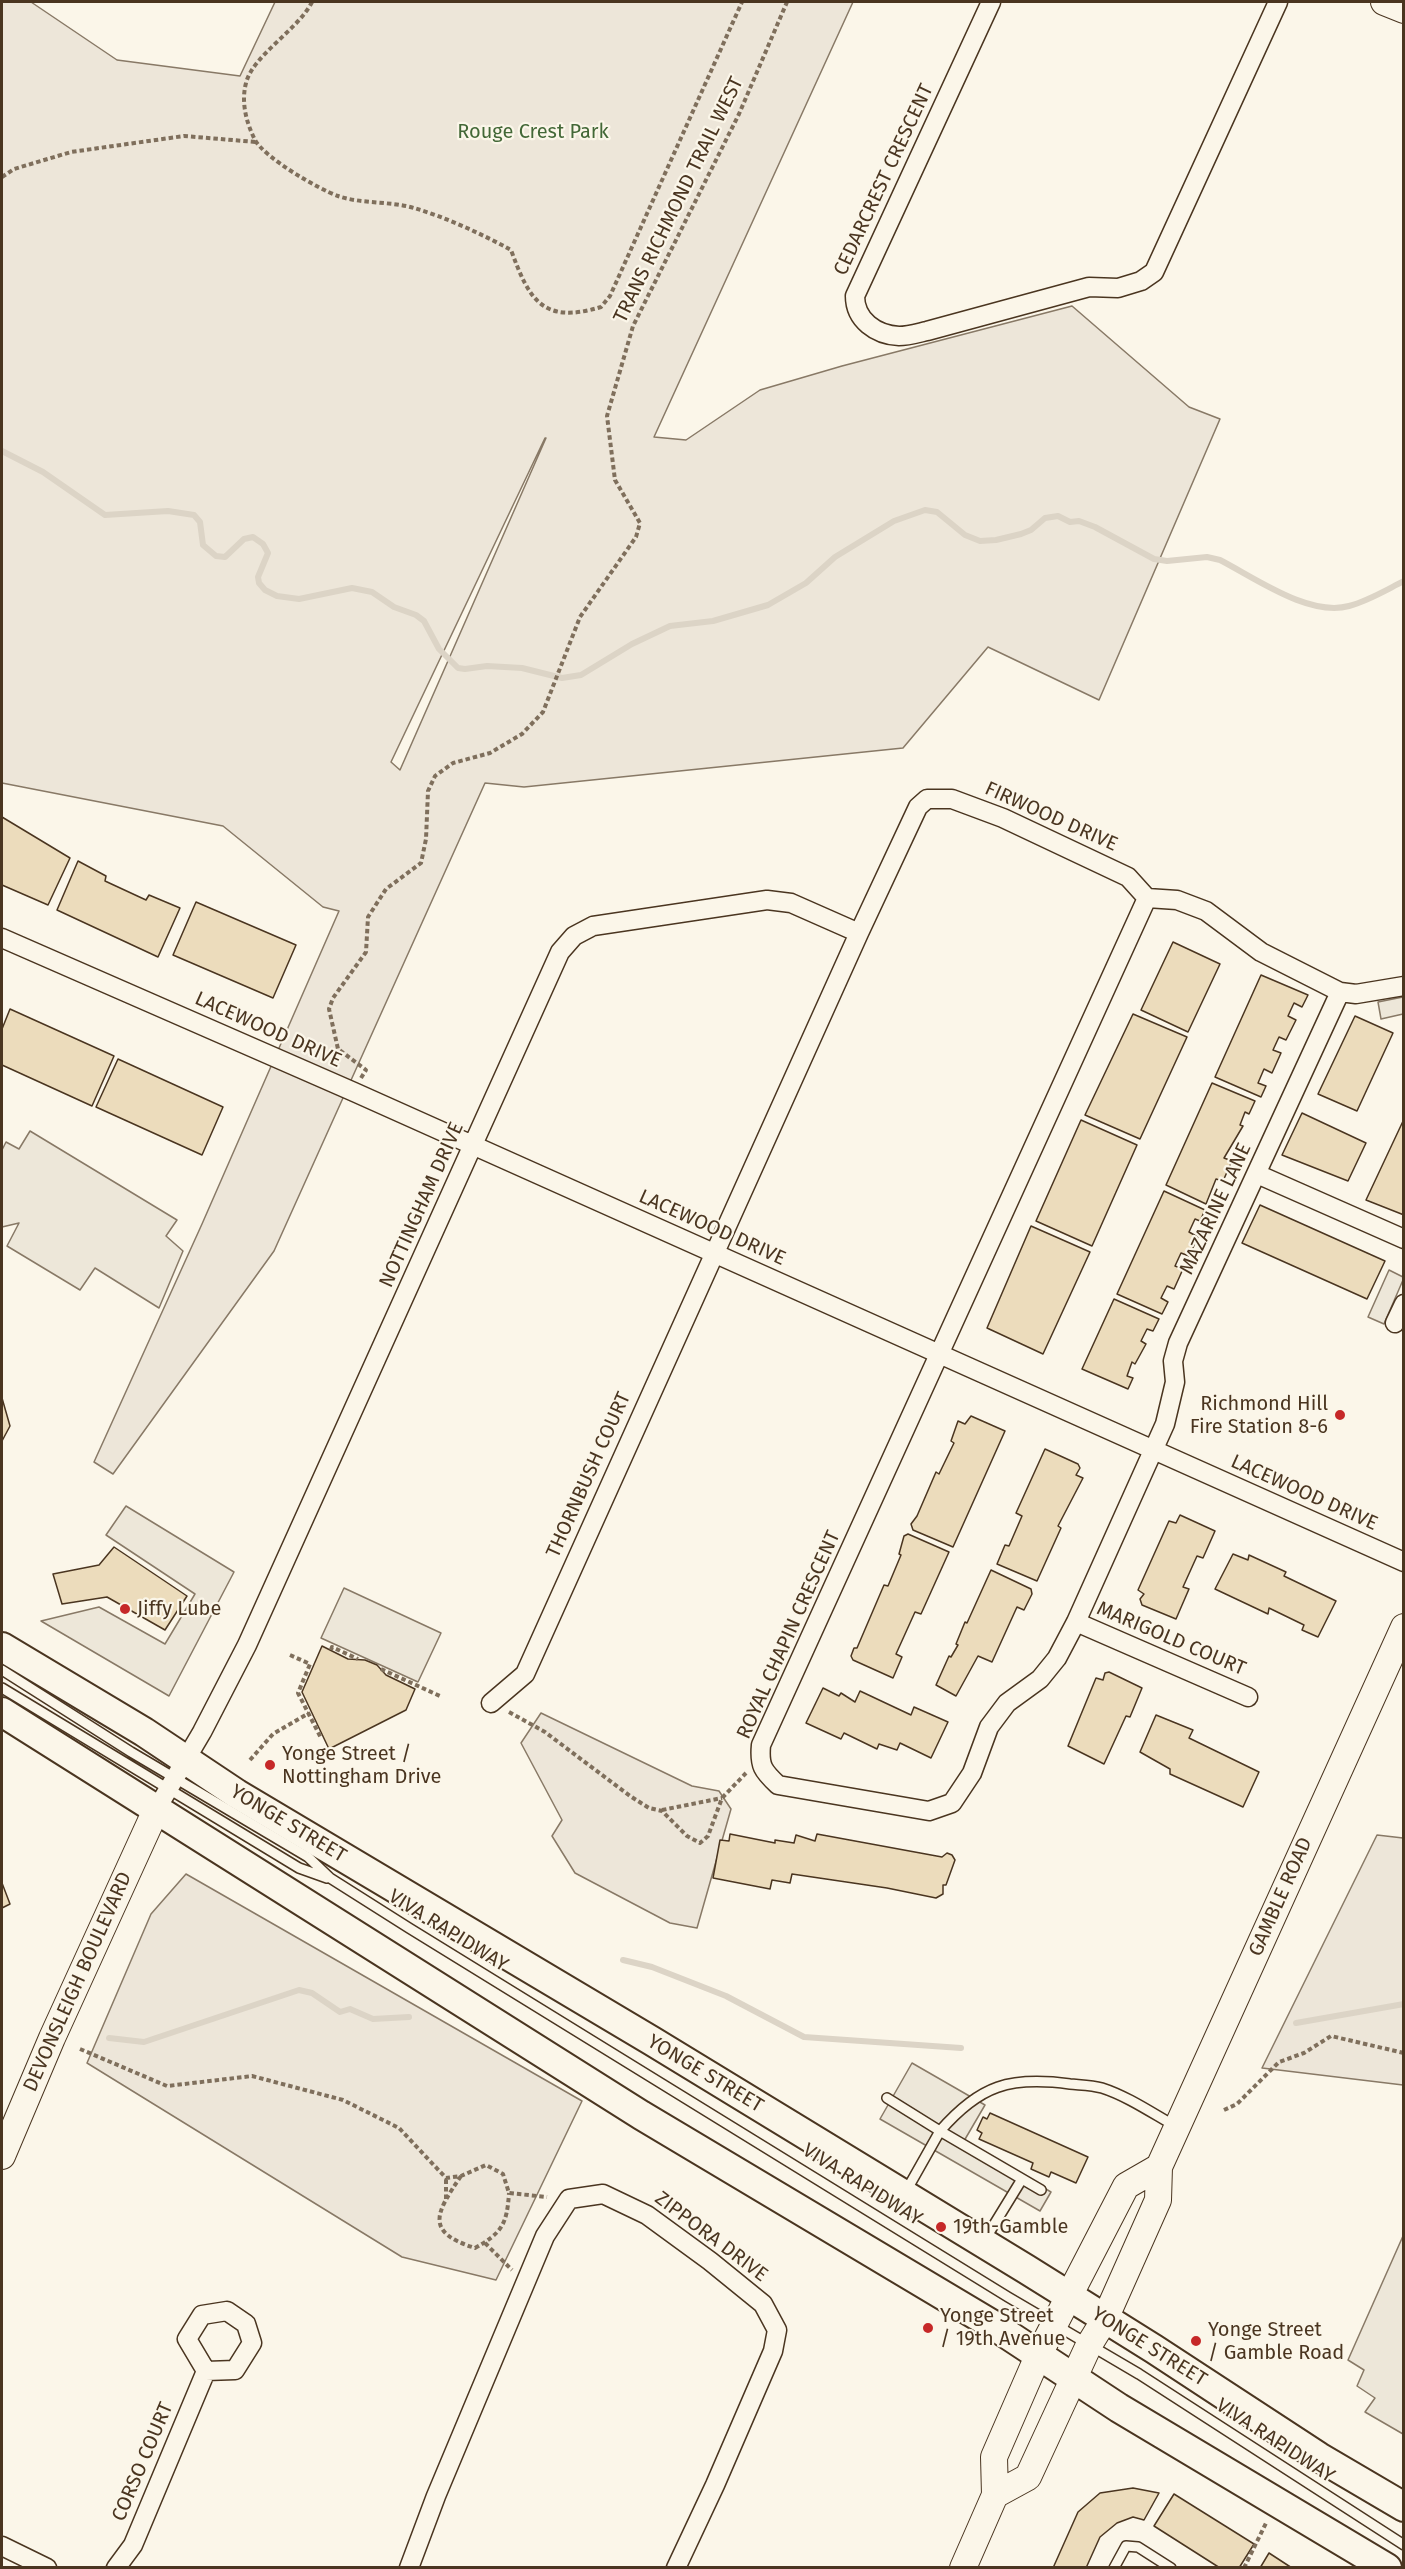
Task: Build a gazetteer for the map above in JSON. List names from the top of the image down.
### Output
{
  "streets": {
    "main road": ["YONGE STREET", "GAMBLE ROAD", "DEVONSLEIGH BOULEVARD"],
    "street": [
      "CEDARCREST CRESCENT",
      "FIRWOOD DRIVE",
      "LACEWOOD DRIVE",
      "NOTTINGHAM DRIVE",
      "MAZARINE LANE",
      "THORNBUSH COURT",
      "ROYAL CHAPIN CRESCENT",
      "MARIGOLD COURT",
      "ZIPPORA DRIVE",
      "CORSO COURT"
    ],
    "lane": ["VIVA RAPIDWAY"],
    "path": ["TRANS RICHMOND TRAIL WEST"]
  },
  "crossings": [
    ["TRANS RICHMOND TRAIL WEST", "LACEWOOD DRIVE"],
    ["FIRWOOD DRIVE", "LACEWOOD DRIVE"],
    ["FIRWOOD DRIVE", "NOTTINGHAM DRIVE"],
    ["FIRWOOD DRIVE", "THORNBUSH COURT"],
    ["LACEWOOD DRIVE", "NOTTINGHAM DRIVE"],
    ["LACEWOOD DRIVE", "MAZARINE LANE"],
    ["LACEWOOD DRIVE", "THORNBUSH COURT"],
    ["LACEWOOD DRIVE", "ROYAL CHAPIN CRESCENT"],
    ["NOTTINGHAM DRIVE", "YONGE STREET"],
    ["NOTTINGHAM DRIVE", "VIVA RAPIDWAY"],
    ["NOTTINGHAM DRIVE", "DEVONSLEIGH BOULEVARD"],
    ["MAZARINE LANE", "ROYAL CHAPIN CRESCENT"],
    ["ROYAL CHAPIN CRESCENT", "MARIGOLD COURT"],
    ["YONGE STREET", "GAMBLE ROAD"],
    ["YONGE STREET", "VIVA RAPIDWAY"],
    ["YONGE STREET", "DEVONSLEIGH BOULEVARD"],
    ["GAMBLE ROAD", "VIVA RAPIDWAY"],
    ["VIVA RAPIDWAY", "DEVONSLEIGH BOULEVARD"]
  ],
  "parks": ["Rouge Crest Park"],
  "places": [
    "Richmond Hill Fire Station 8-6",
    "Jiffy Lube",
    "Yonge Street / Nottingham Drive",
    "19th-Gamble",
    "Yonge Street / 19th Avenue",
    "Yonge Street / Gamble Road"
  ]
}
